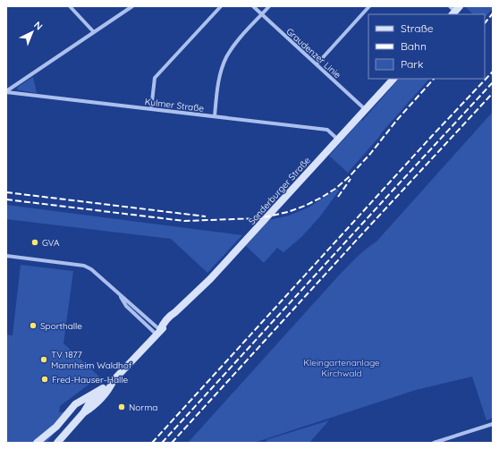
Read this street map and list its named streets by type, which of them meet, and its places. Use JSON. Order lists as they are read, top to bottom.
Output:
{
  "streets": {
    "street": ["Graudenzer Linie", "Kulmer Straße", "Sonderburger Straße"]
  },
  "crossings": [
    ["Graudenzer Linie", "Sonderburger Straße"],
    ["Kulmer Straße", "Sonderburger Straße"]
  ],
  "parks": ["Kleingartenanlage Kirchwald"],
  "places": [
    "GVA",
    "Sporthalle",
    "TV 1877 Mannheim Waldhof",
    "Fred-Hauser-Halle",
    "Norma"
  ],
  "legend": ["Straße", "Bahn", "Park"],
  "north": "top right"
}
